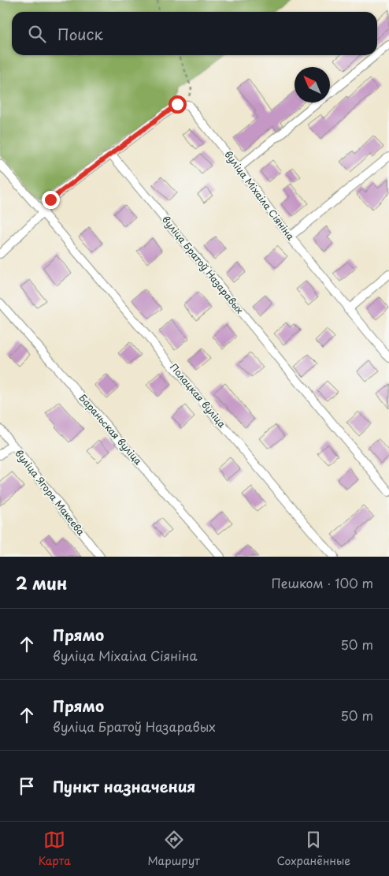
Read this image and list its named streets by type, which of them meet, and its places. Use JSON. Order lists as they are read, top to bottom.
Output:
{
  "streets": {
    "street": [
      "вуліца Міхаіла Сіяніна",
      "вуліца Братоў Назаравых",
      "Полацкая вуліца",
      "Бараньская вуліца",
      "вуліца Ягора Макеева"
    ]
  },
  "north": "top left",
  "page": {
    "search": "Поиск",
    "heading": ["2 мин", "Пешком · 100 m"],
    "list": [
      ["Прямо", "вуліца Міхаіла Сіяніна", "50 m"],
      ["Прямо", "вуліца Братоў Назаравых", "50 m"],
      "Пункт назначения"
    ],
    "nav": ["Карта", "Маршрут", "Сохранённые"]
  }
}
